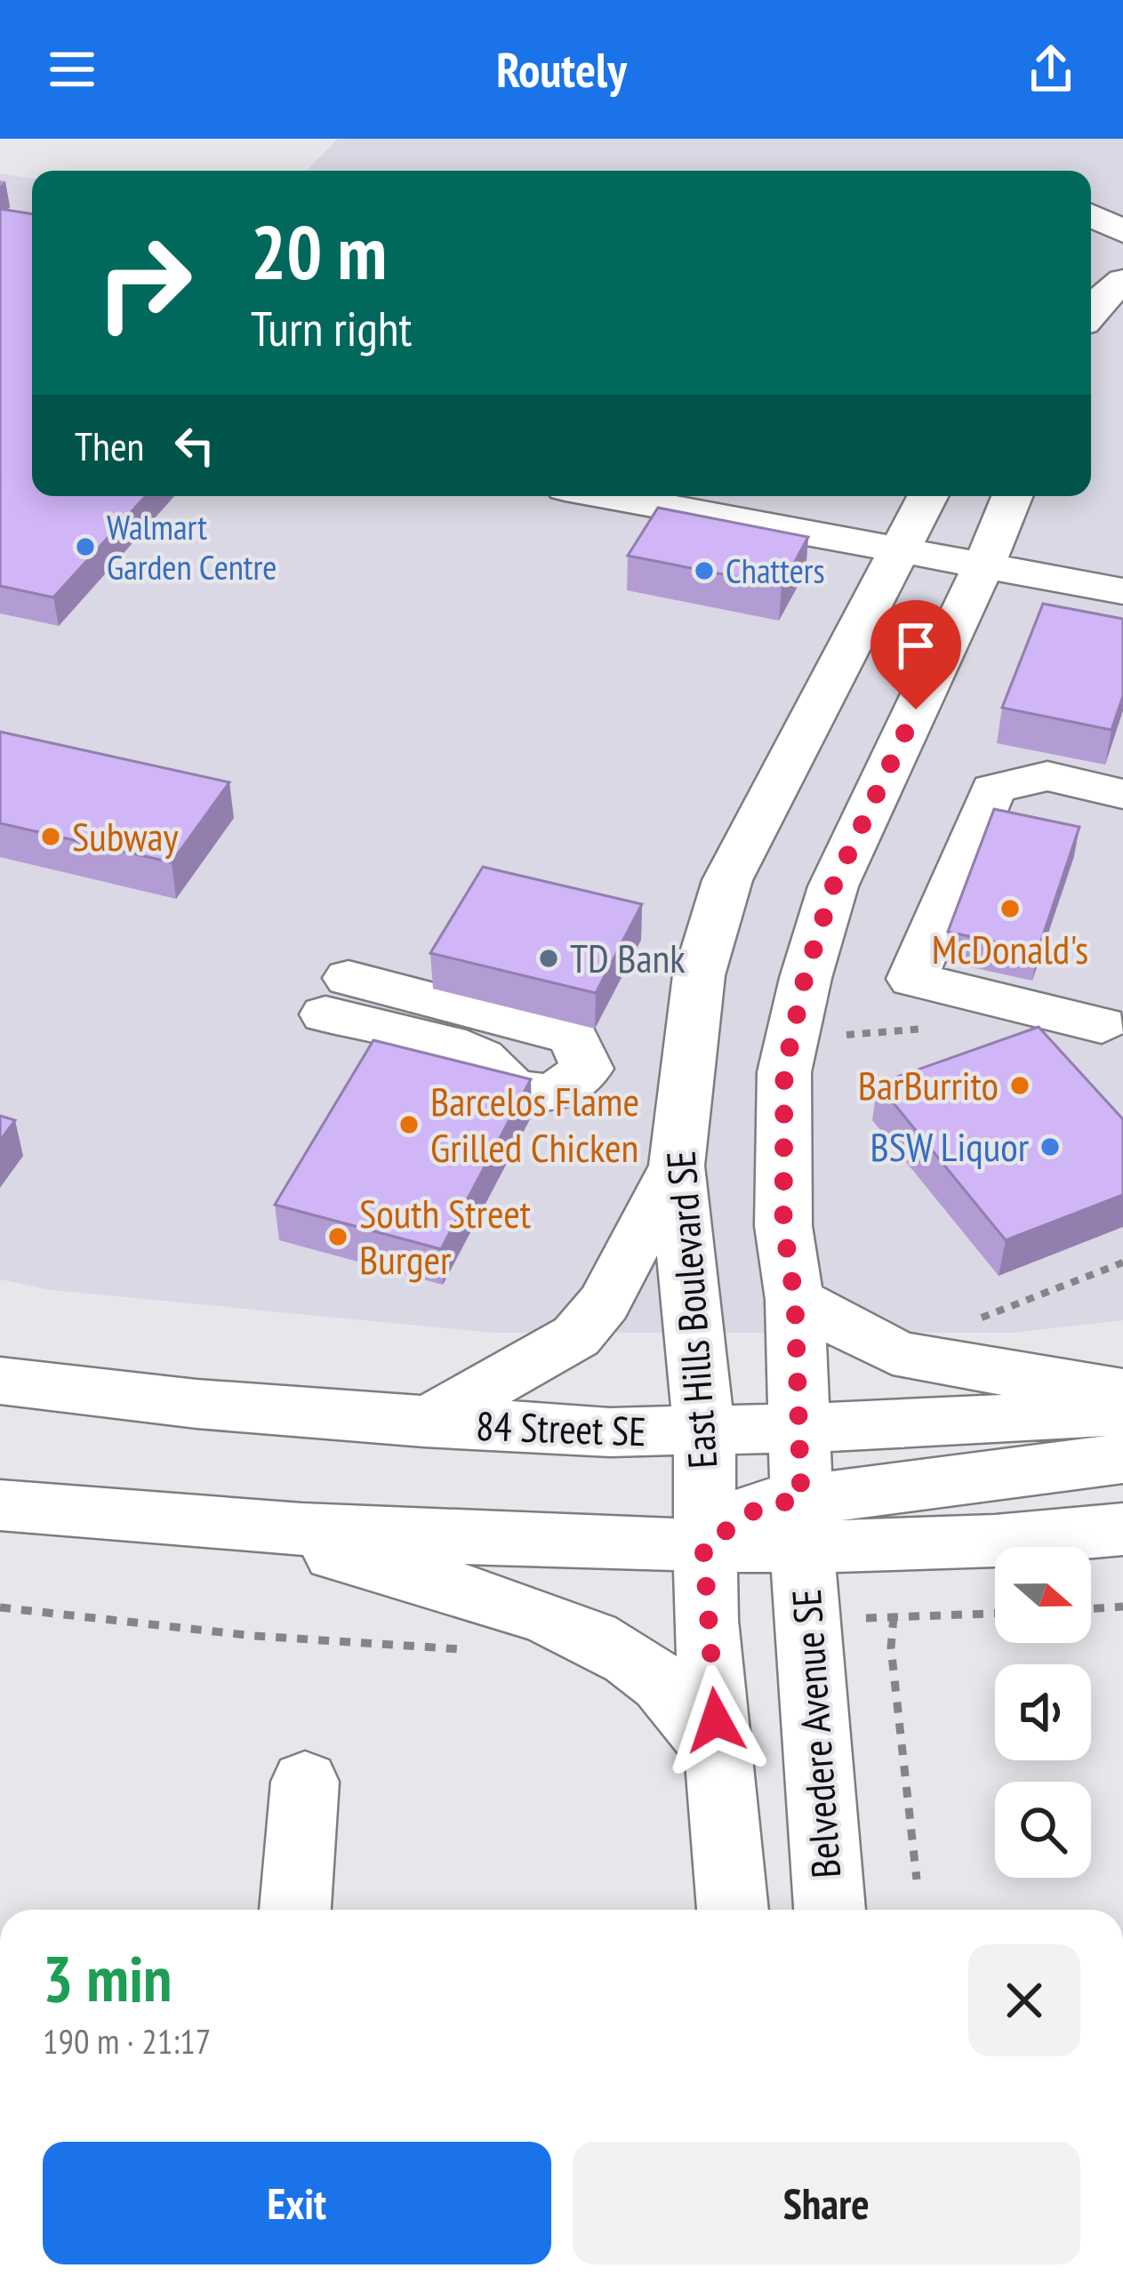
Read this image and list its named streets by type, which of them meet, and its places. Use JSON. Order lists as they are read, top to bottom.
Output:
{
  "streets": {
    "street": ["East Hills Boulevard SE", "84 Street SE", "Belvedere Avenue SE"]
  },
  "crossings": [
    ["East Hills Boulevard SE", "84 Street SE"]
  ],
  "places": [
    "Walmart Garden Centre",
    "Chatters",
    "Subway",
    "McDonald's",
    "TD Bank",
    "BarBurrito",
    "Barcelos Flame Grilled Chicken",
    "BSW Liquor",
    "South Street Burger"
  ],
  "north": "right",
  "page": {
    "header": "Routely",
    "turn": ["20 m", "Turn right"],
    "then": "Then",
    "heading": ["3 min", "190 m · 21:17"],
    "buttons": ["Exit", "Share"]
  }
}
